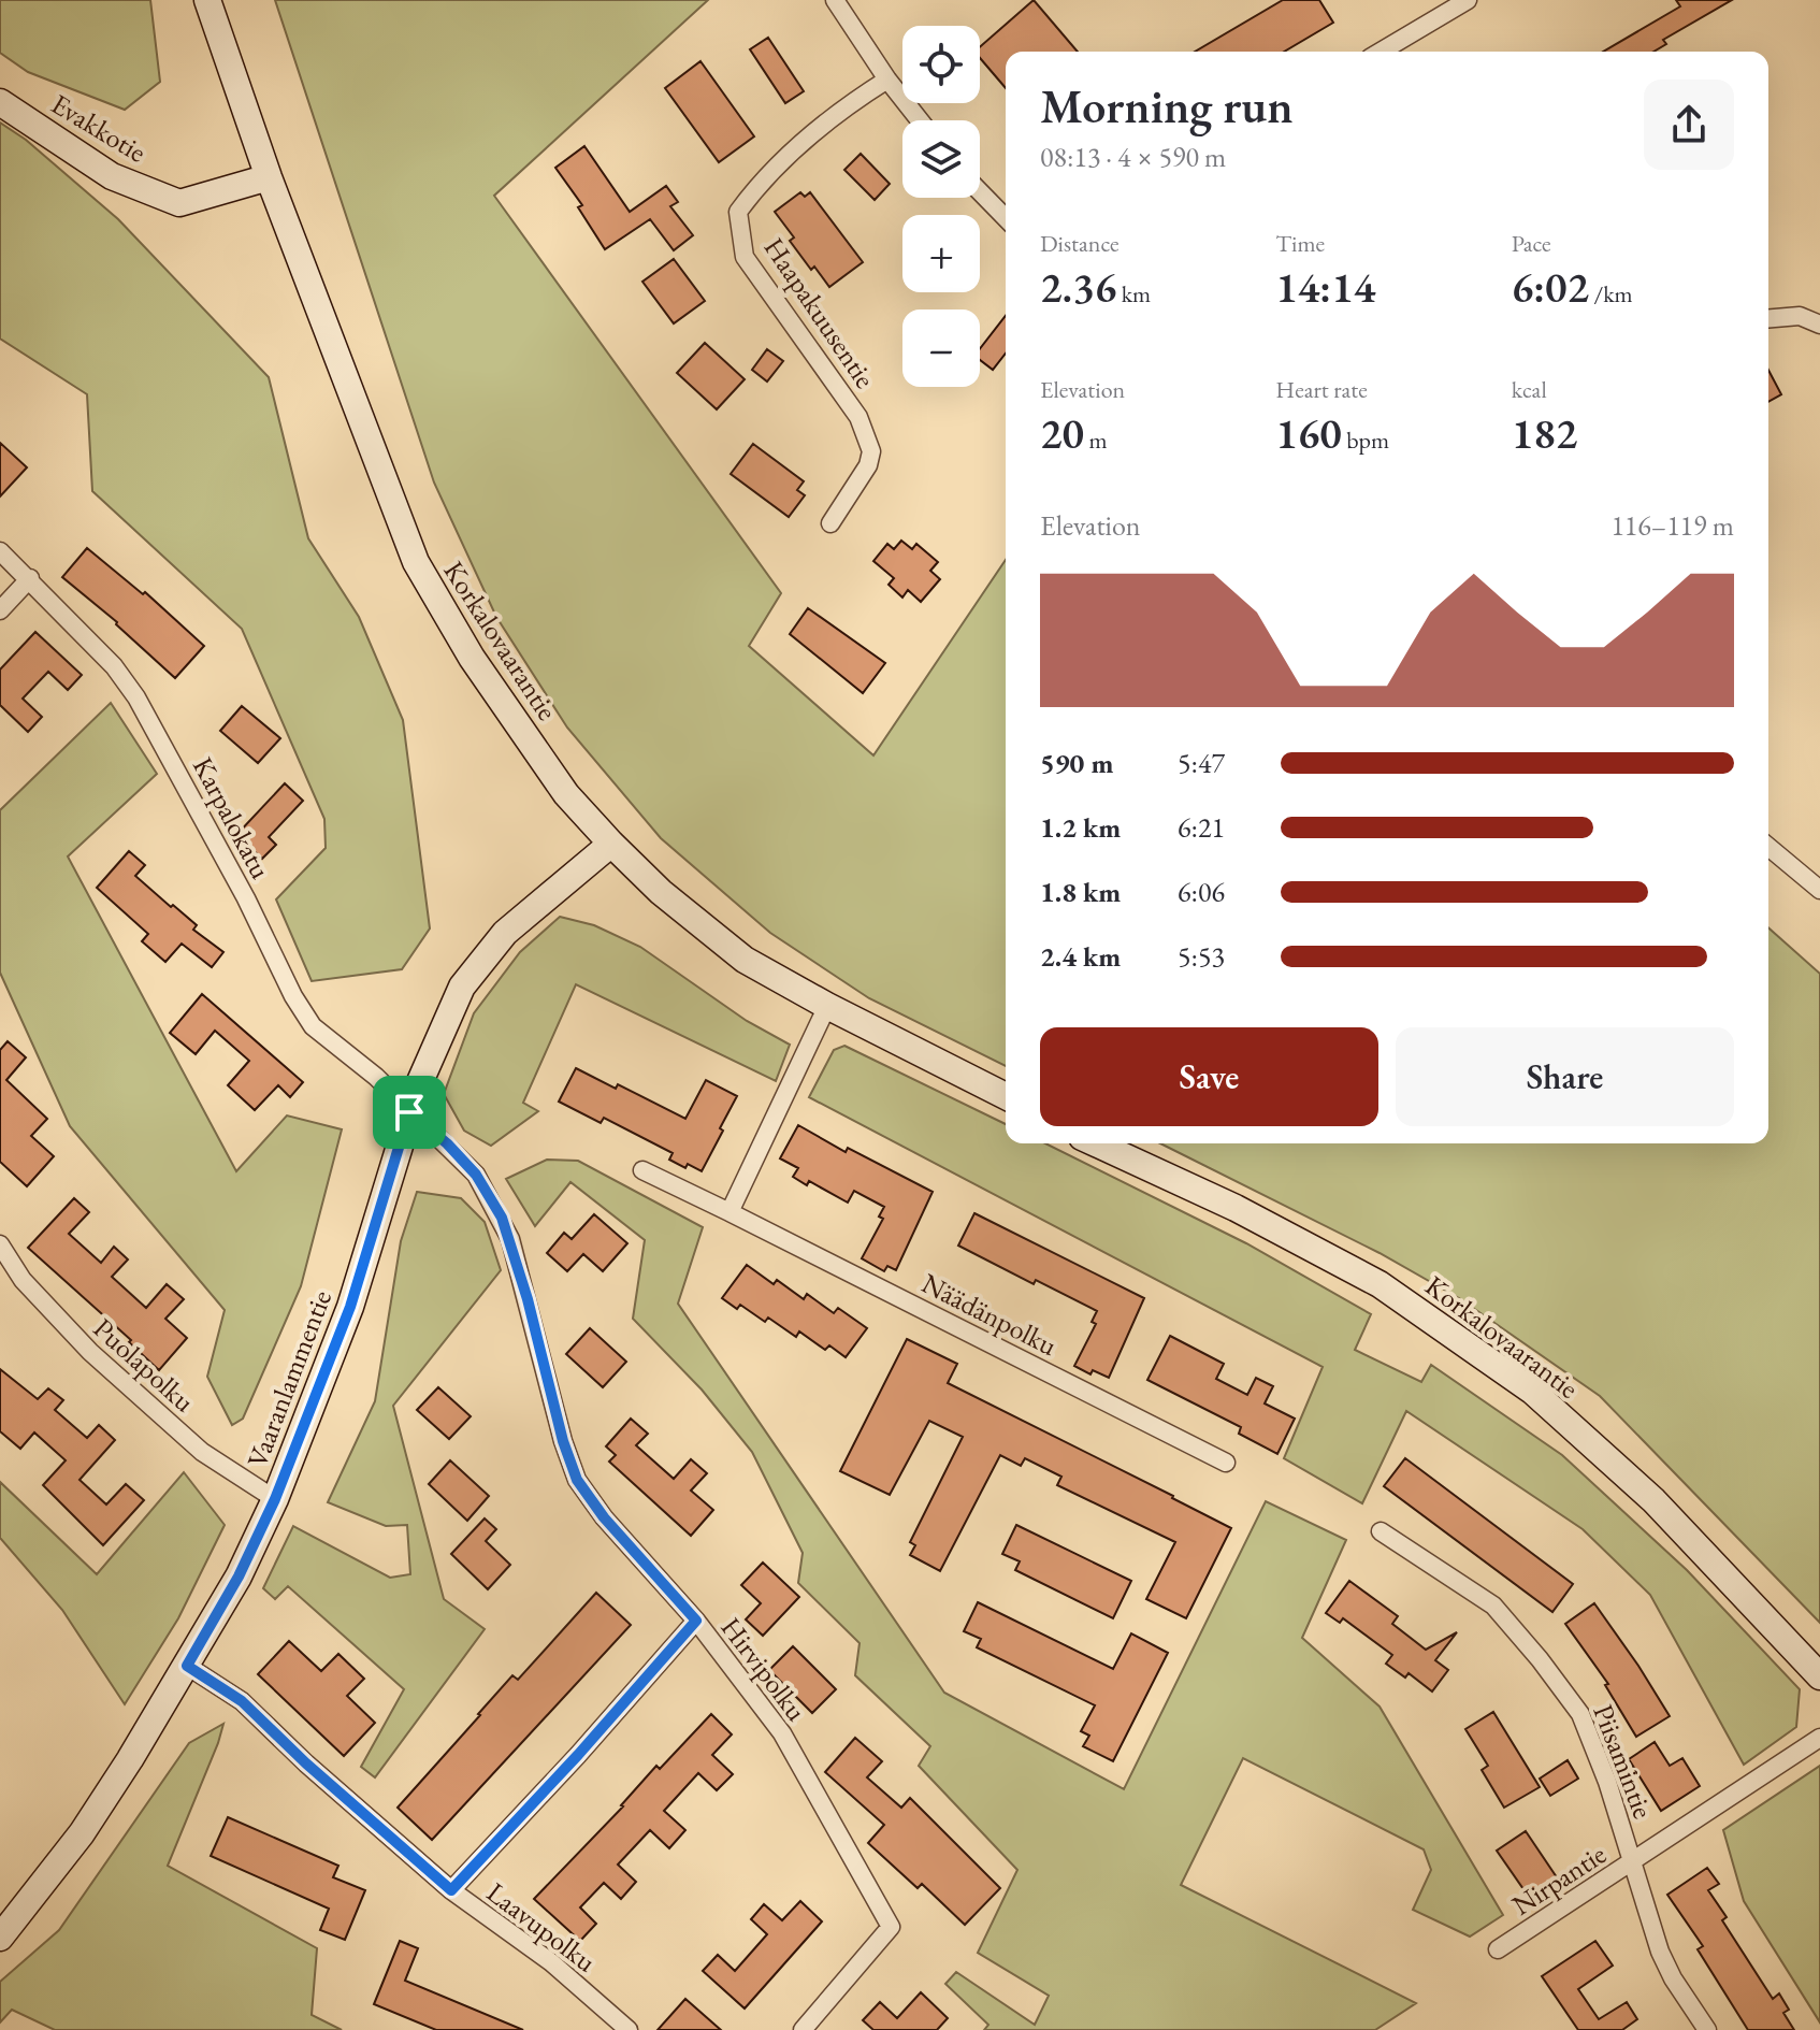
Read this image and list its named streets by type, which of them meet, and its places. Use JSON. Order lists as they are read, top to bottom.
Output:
{
  "streets": {
    "street": [
      "Evakkotie",
      "Haapakuusentie",
      "Korkalovaarantie",
      "Karpalokatu",
      "Näädänpolku",
      "Puolapolku",
      "Vaaranlammentie",
      "Hirvipolku",
      "Piisamintie",
      "Nirpantie",
      "Laavupolku"
    ]
  },
  "crossings": [
    ["Evakkotie", "Korkalovaarantie"],
    ["Korkalovaarantie", "Vaaranlammentie"],
    ["Karpalokatu", "Vaaranlammentie"],
    ["Karpalokatu", "Hirvipolku"],
    ["Puolapolku", "Vaaranlammentie"],
    ["Vaaranlammentie", "Hirvipolku"],
    ["Vaaranlammentie", "Laavupolku"],
    ["Piisamintie", "Nirpantie"]
  ],
  "page": {
    "map_buttons": ["+", "−"],
    "heading": ["Morning run", "08:13 · 4 × 590 m"],
    "stats": [
      ["Distance", "2.36 km"],
      ["Time", "14:14"],
      ["Pace", "6:02 /km"],
      ["Elevation", "20 m"],
      ["Heart rate", "160 bpm"],
      ["kcal", "182"]
    ],
    "chart": ["Elevation", "116–119 m"],
    "list": [
      {
        "name": "590 m",
        "note": "5:47"
      },
      {
        "name": "1.2 km",
        "note": "6:21"
      },
      {
        "name": "1.8 km",
        "note": "6:06"
      },
      {
        "name": "2.4 km",
        "note": "5:53"
      }
    ],
    "buttons": ["Save", "Share"]
  }
}
